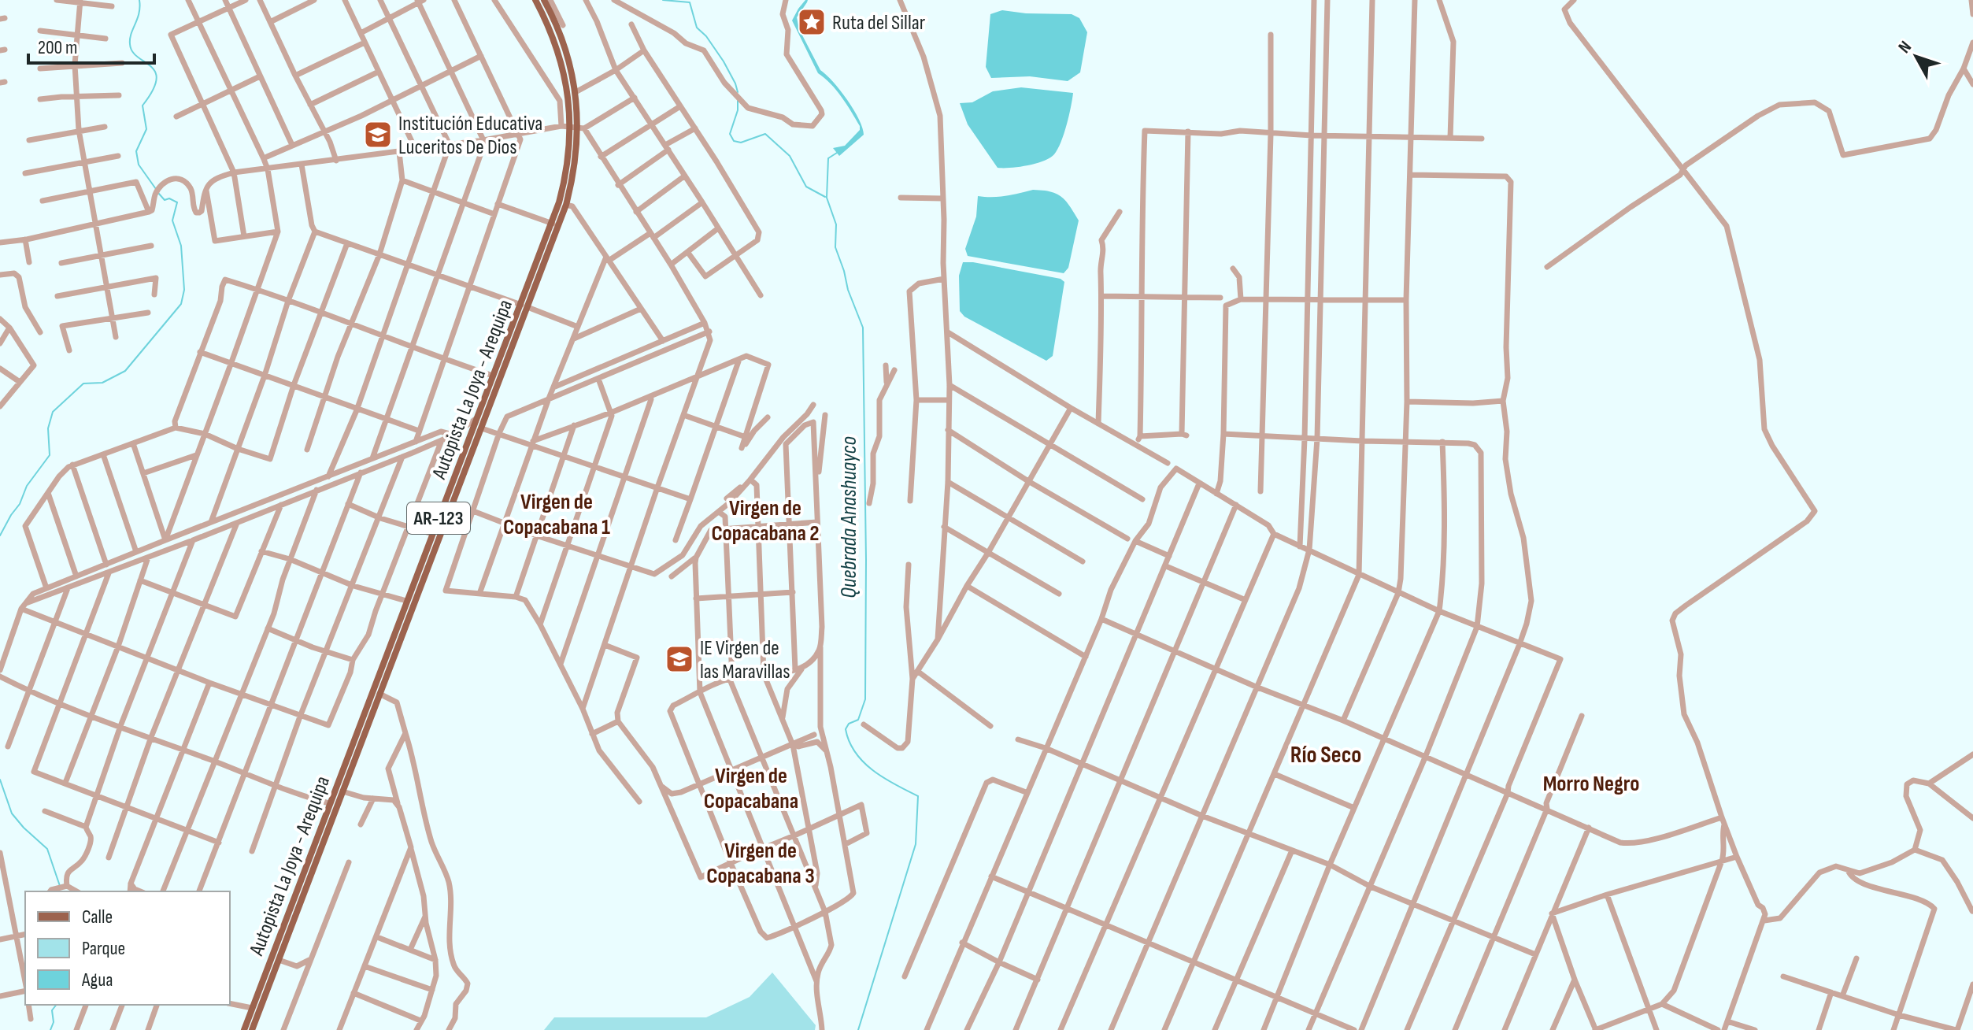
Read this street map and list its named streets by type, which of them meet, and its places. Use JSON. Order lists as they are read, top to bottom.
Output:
{
  "streets": {
    "main road": ["Autopista La Joya - Arequipa", "AR-123"]
  },
  "districts": [
    "Virgen de Copacabana 1",
    "Virgen de Copacabana 2",
    "Río Seco",
    "Virgen de Copacabana",
    "Morro Negro",
    "Virgen de Copacabana 3"
  ],
  "water": ["Quebrada Anashuayco"],
  "places": {
    "place": ["Ruta del Sillar"],
    "school or university": ["Institución Educativa Luceritos De Dios", "IE Virgen de las Maravillas"]
  },
  "legend": ["Calle", "Parque", "Agua"],
  "scale_bar": "200 m",
  "north": "top left"
}
